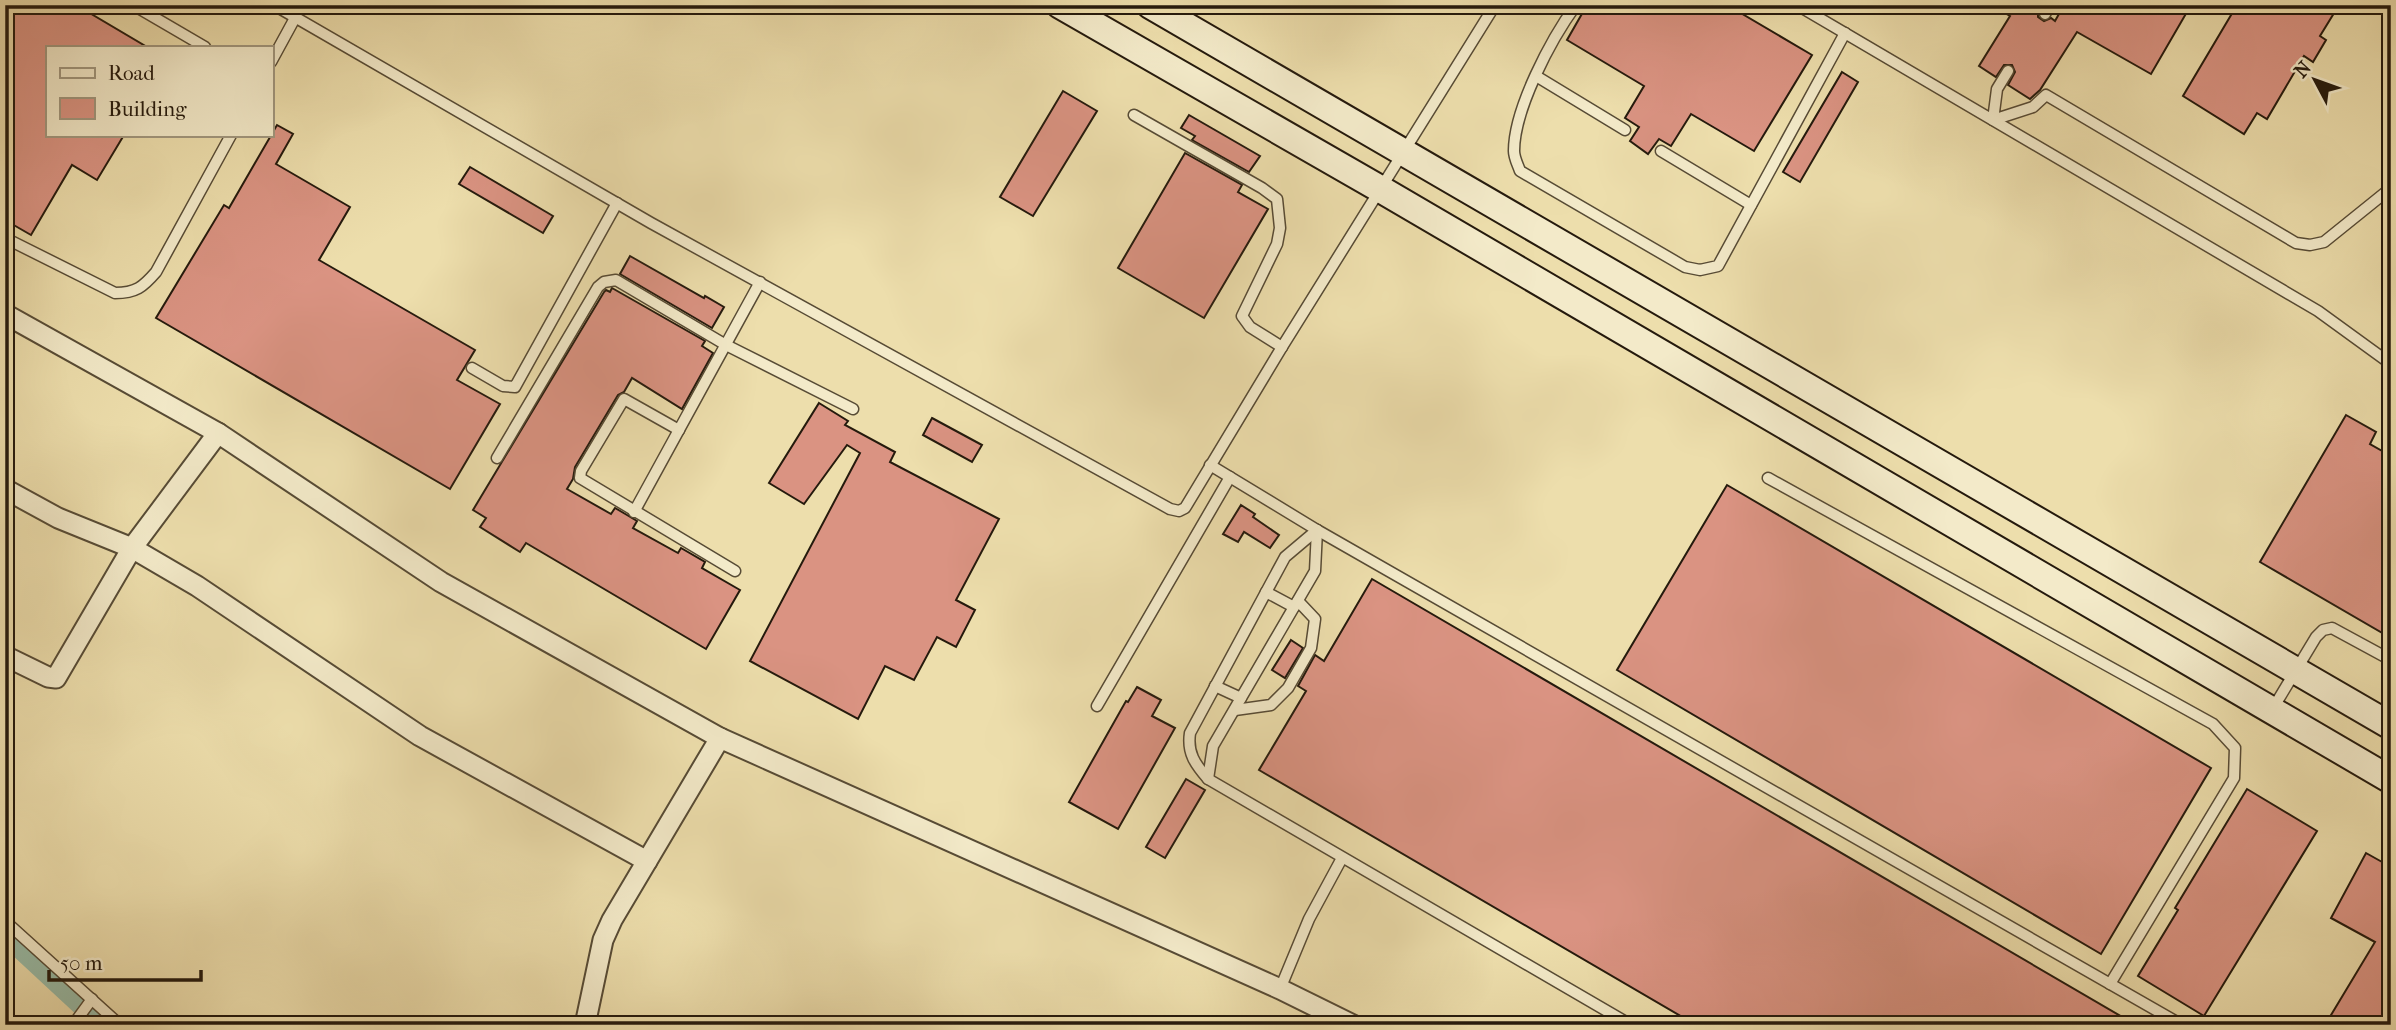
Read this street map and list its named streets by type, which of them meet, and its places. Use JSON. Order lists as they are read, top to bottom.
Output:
{
  "legend": ["Road", "Building"],
  "scale_bar": "50 m",
  "north": "top left"
}
